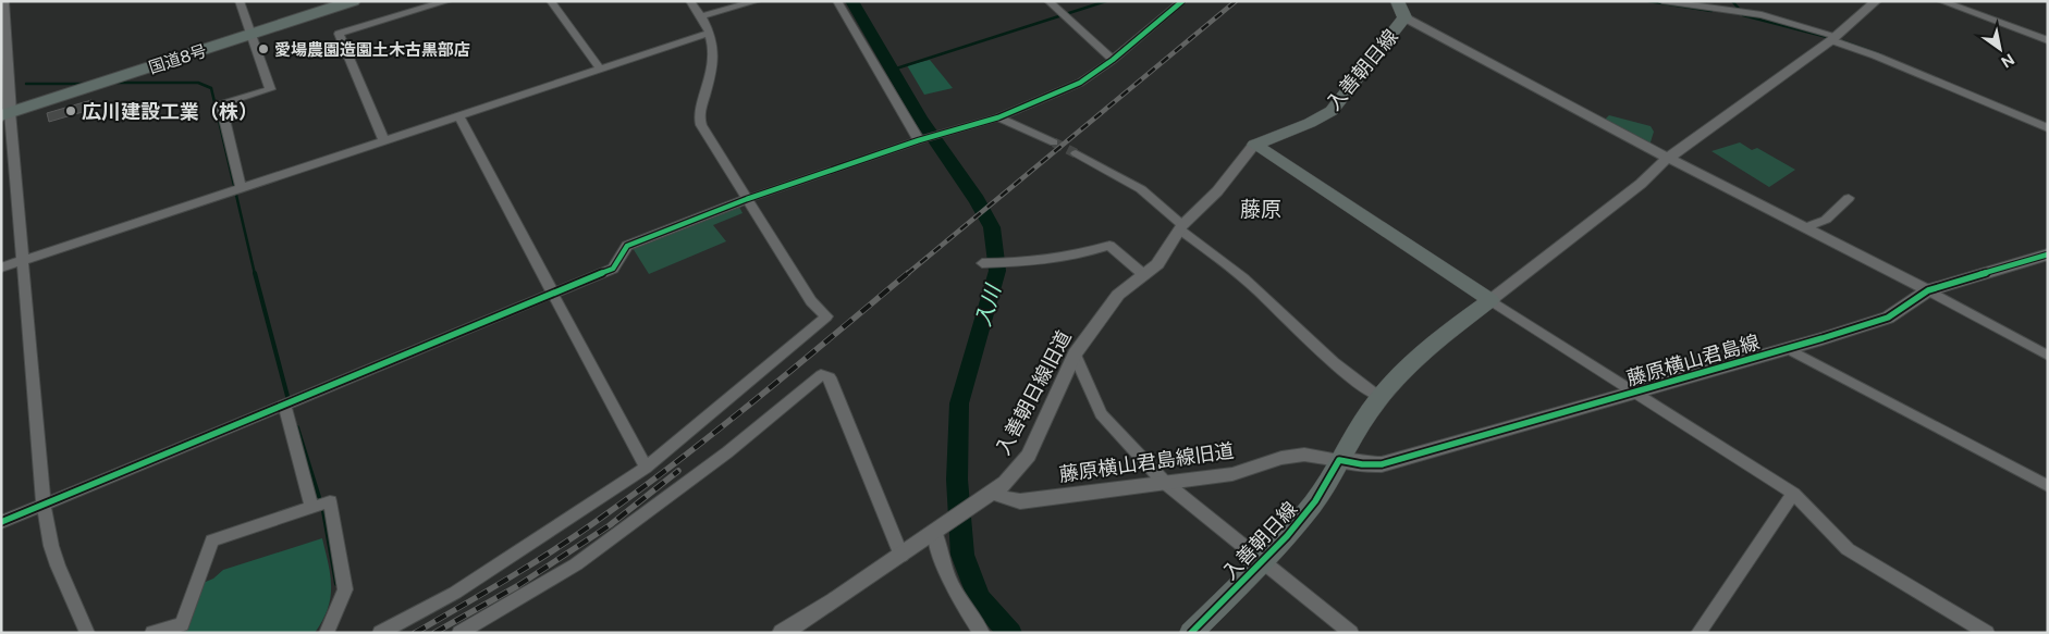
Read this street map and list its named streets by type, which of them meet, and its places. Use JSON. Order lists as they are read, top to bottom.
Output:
{
  "streets": {
    "highway": ["国道8号"],
    "main road": ["入善朝日線", "藤原横山君島線"],
    "street": ["入善朝日線旧道", "藤原横山君島線旧道"]
  },
  "crossings": [
    ["入善朝日線", "藤原横山君島線"],
    ["入善朝日線", "入善朝日線旧道"],
    ["入善朝日線", "藤原横山君島線旧道"],
    ["藤原横山君島線", "藤原横山君島線旧道"],
    ["入善朝日線旧道", "藤原横山君島線旧道"]
  ],
  "districts": ["藤原"],
  "water": ["入川"],
  "places": ["愛場農園造園土木古黒部店", "広川建設工業（株）"],
  "north": "bottom right"
}
